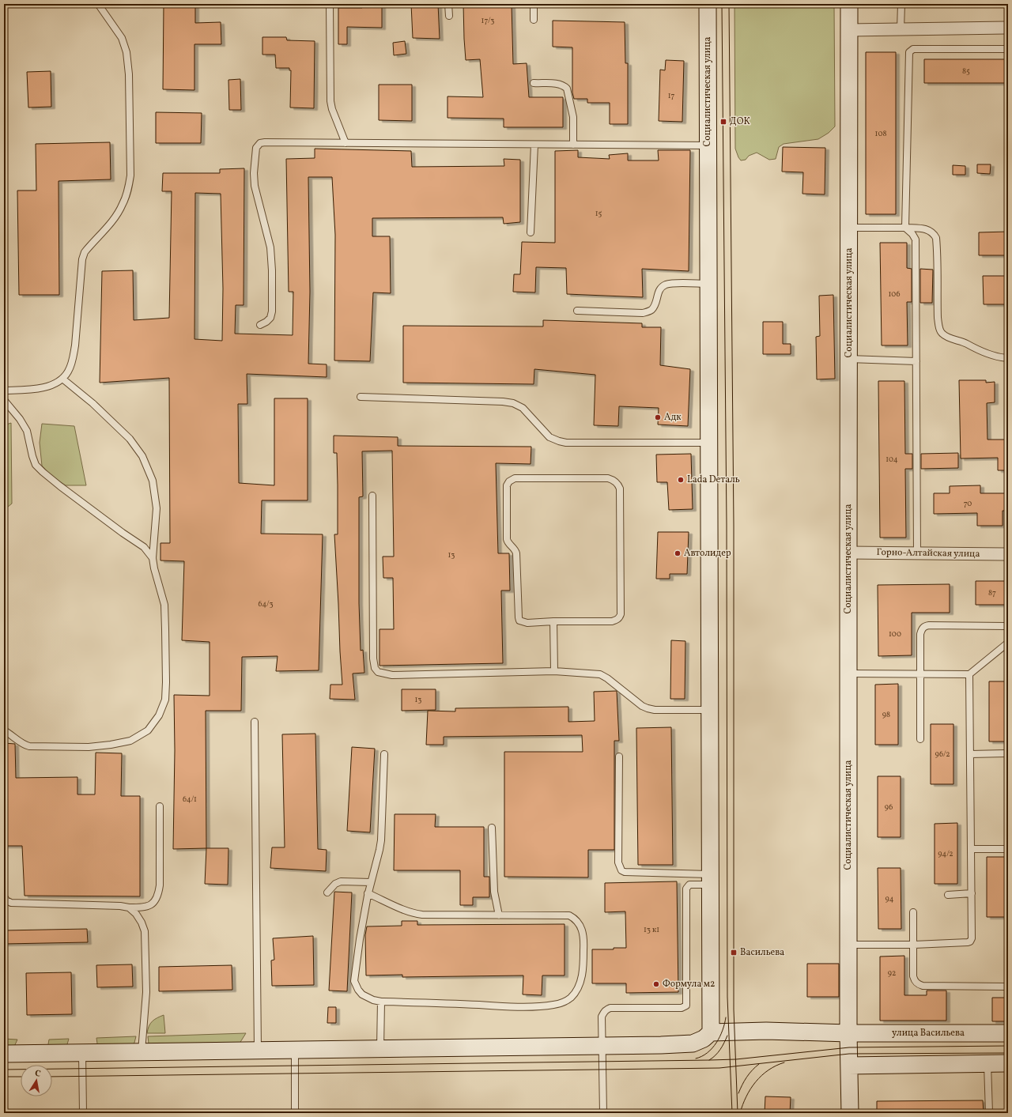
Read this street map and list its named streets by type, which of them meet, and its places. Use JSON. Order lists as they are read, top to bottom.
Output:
{
  "streets": {
    "street": ["Социалистическая улица", "Горно-Алтайская улица", "улица Васильева"]
  },
  "crossings": [
    ["Социалистическая улица", "Горно-Алтайская улица"],
    ["Социалистическая улица", "улица Васильева"]
  ],
  "places": {
    "transit": ["ДОК", "Васильева"],
    "other": [
      "Адк",
      "Lada Dеталь",
      "Автолидер",
      "Формула м2"
    ]
  },
  "house_numbers": [
    "17/3",
    "85",
    "17",
    "108",
    "15",
    "106",
    "104",
    "70",
    "13",
    "87",
    "64/3",
    "100",
    "13",
    "98",
    "96/2",
    "64/1",
    "96",
    "94/2",
    "94",
    "13 к1",
    "92"
  ],
  "north": "top"
}
